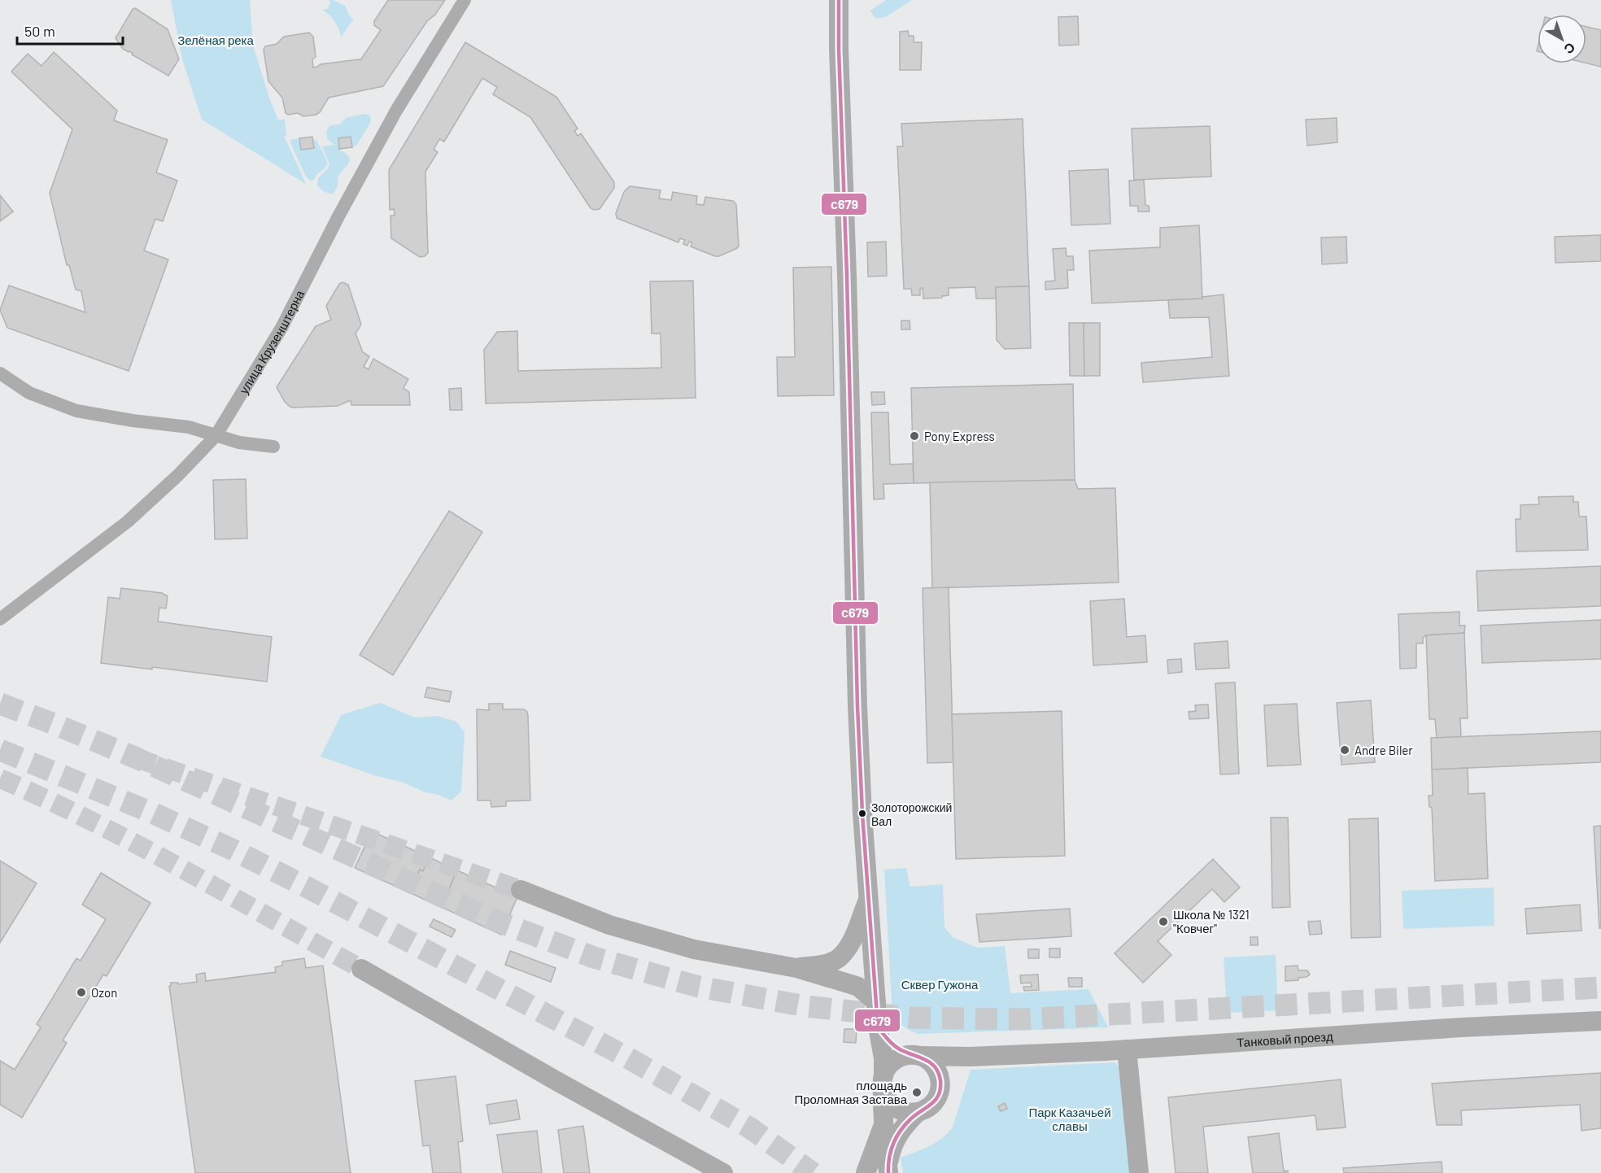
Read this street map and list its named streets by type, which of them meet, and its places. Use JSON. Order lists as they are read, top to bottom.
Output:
{
  "streets": {
    "street": ["улица Крузенштерна", "Танковый проезд"]
  },
  "parks": ["Зелёная река", "Сквер Гужона", "Парк Казачьей славы"],
  "places": [
    "Pony Express",
    "Andre Biler",
    "Золоторожский Вал",
    "Школа № 1321 \"Ковчег\"",
    "Ozon",
    "площадь Проломная Застава"
  ],
  "lines": ["transit line с679"],
  "scale_bar": "50 m",
  "north": "bottom right"
}
